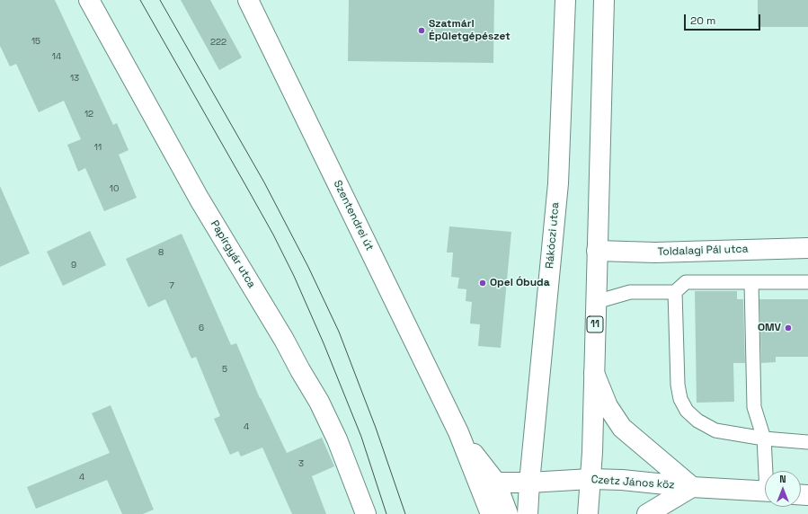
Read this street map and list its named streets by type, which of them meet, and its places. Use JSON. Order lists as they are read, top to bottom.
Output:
{
  "streets": {
    "main road": [
      "Szentendrei út",
      "Rákóczi utca",
      "Toldalagi Pál utca",
      "Papírgyár utca",
      "11",
      "Czetz János köz"
    ]
  },
  "crossings": [
    ["Szentendrei út", "Czetz János köz"],
    ["Rákóczi utca", "Czetz János köz"],
    ["Toldalagi Pál utca", "11"],
    ["11", "Czetz János köz"]
  ],
  "places": ["Szatmári Épületgépészet", "Opel Óbuda", "OMV"],
  "house_numbers": [
    "15",
    "222",
    "14",
    "13",
    "12",
    "11",
    "10",
    "8",
    "9",
    "7",
    "6",
    "5",
    "4",
    "3",
    "4"
  ],
  "scale_bar": "20 m",
  "north": "top"
}
